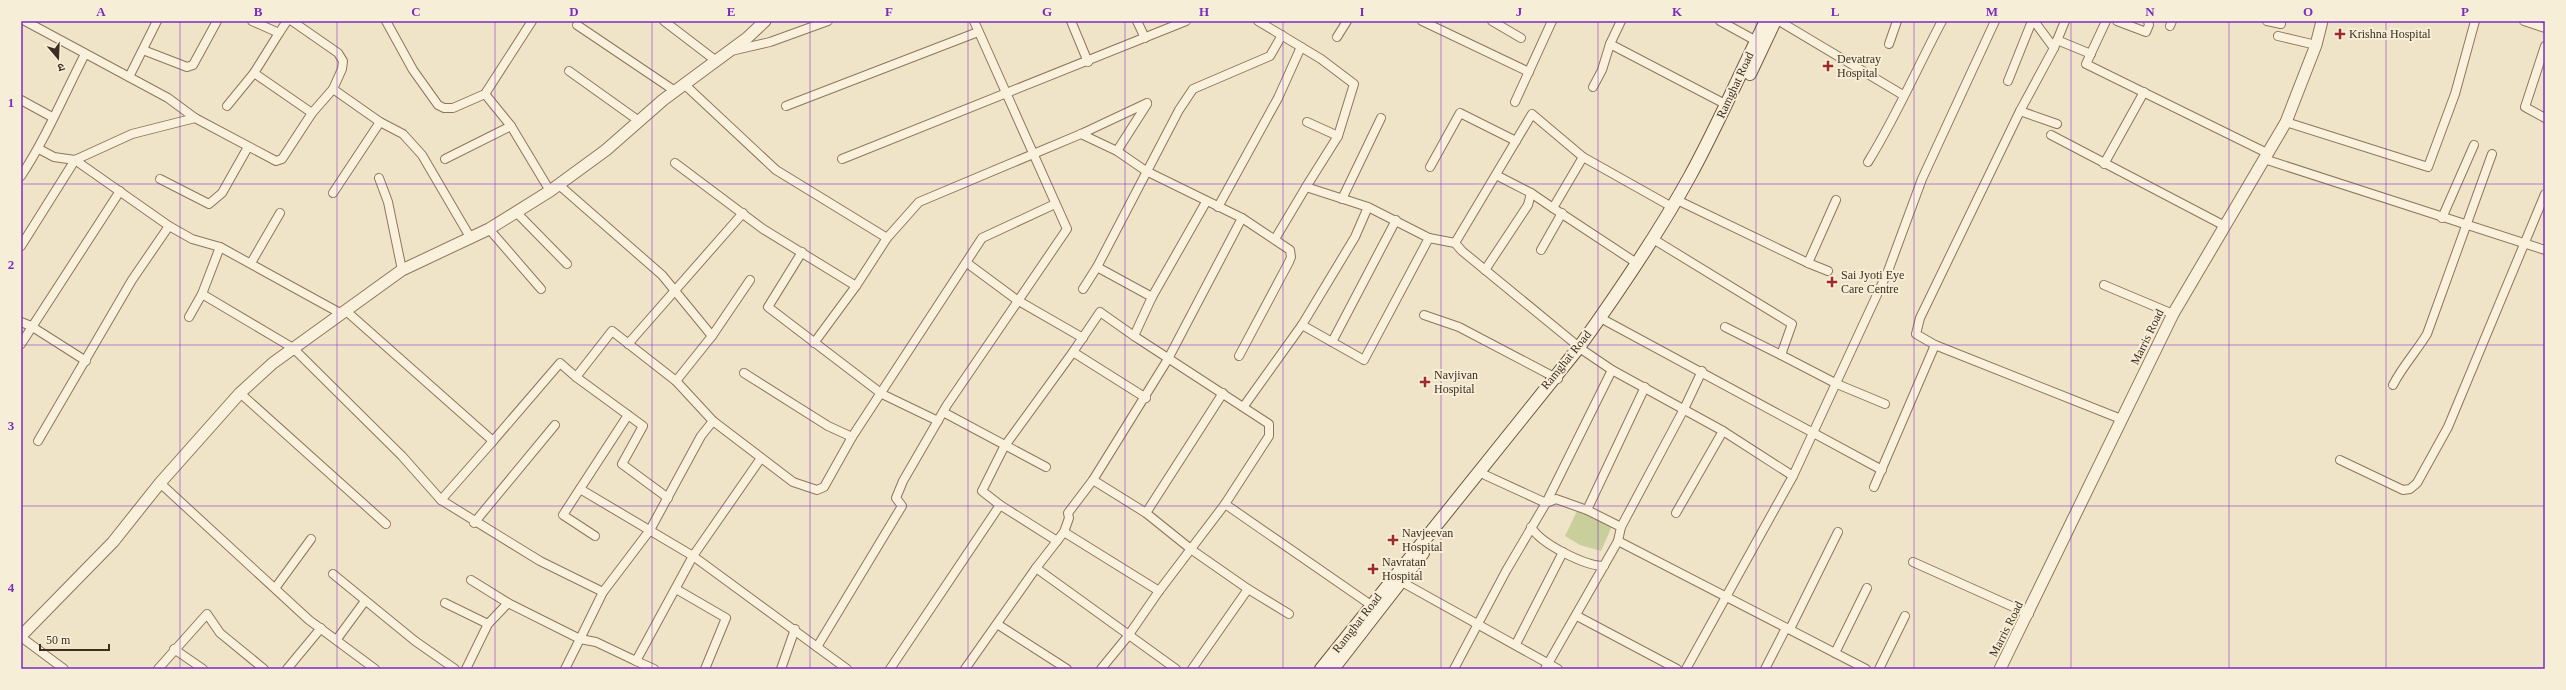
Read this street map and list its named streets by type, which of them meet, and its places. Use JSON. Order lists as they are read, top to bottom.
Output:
{
  "streets": {
    "main road": ["Ramghat Road"],
    "street": ["Marris Road"]
  },
  "places": {
    "health": [
      "Krishna Hospital",
      "Devatray Hospital",
      "Sai Jyoti Eye Care Centre",
      "Navjivan Hospital",
      "Navjeevan Hospital",
      "Navratan Hospital"
    ]
  },
  "scale_bar": "50 m",
  "north": "bottom",
  "grid": {
    "columns": [
      "A",
      "B",
      "C",
      "D",
      "E",
      "F",
      "G",
      "H",
      "I",
      "J",
      "K",
      "L",
      "M",
      "N",
      "O",
      "P"
    ],
    "rows": [
      "1",
      "2",
      "3",
      "4"
    ]
  }
}
